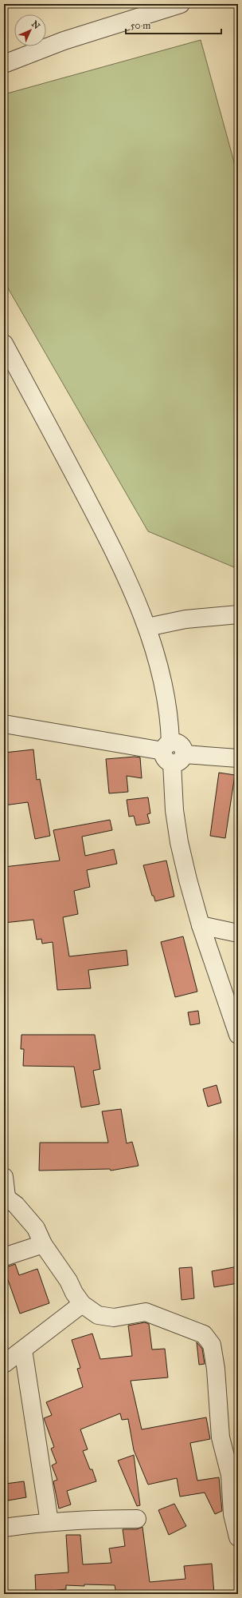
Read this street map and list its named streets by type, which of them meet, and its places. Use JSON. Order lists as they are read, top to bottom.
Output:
{
  "scale_bar": "50 m",
  "north": "top right"
}
